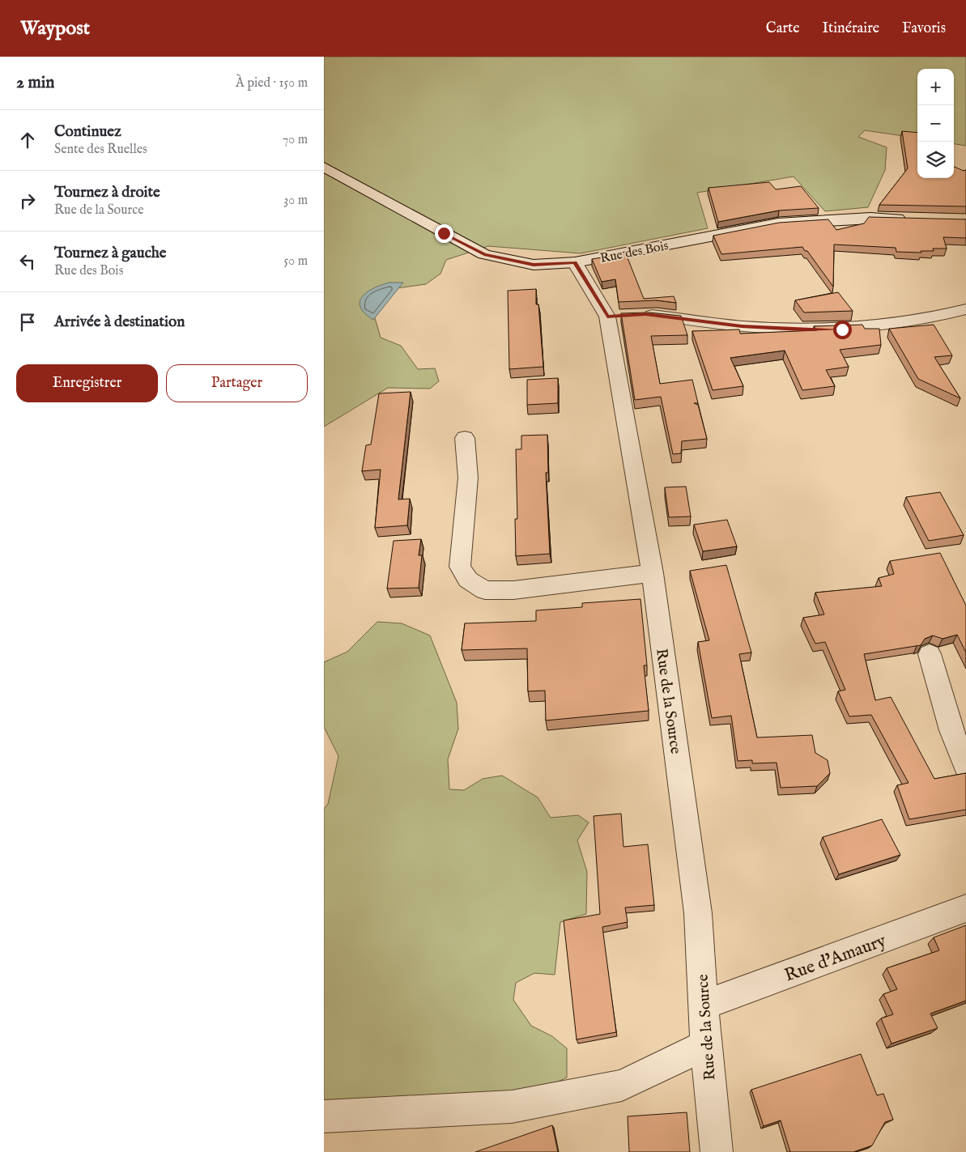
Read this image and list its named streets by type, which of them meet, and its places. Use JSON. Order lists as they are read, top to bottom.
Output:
{
  "streets": {
    "street": ["Rue des Bois", "Rue de la Source", "Rue d'Amaury"]
  },
  "crossings": [
    ["Rue des Bois", "Rue de la Source"],
    ["Rue de la Source", "Rue d'Amaury"]
  ],
  "page": {
    "header": "Waypost",
    "nav": ["Carte", "Itinéraire", "Favoris"],
    "heading": ["2 min", "À pied · 150 m"],
    "map_buttons": ["+", "−"],
    "list": [
      ["Continuez", "Sente des Ruelles", "70 m"],
      ["Tournez à droite", "Rue de la Source", "30 m"],
      ["Tournez à gauche", "Rue des Bois", "50 m"],
      "Arrivée à destination"
    ],
    "buttons": ["Enregistrer", "Partager"]
  }
}
